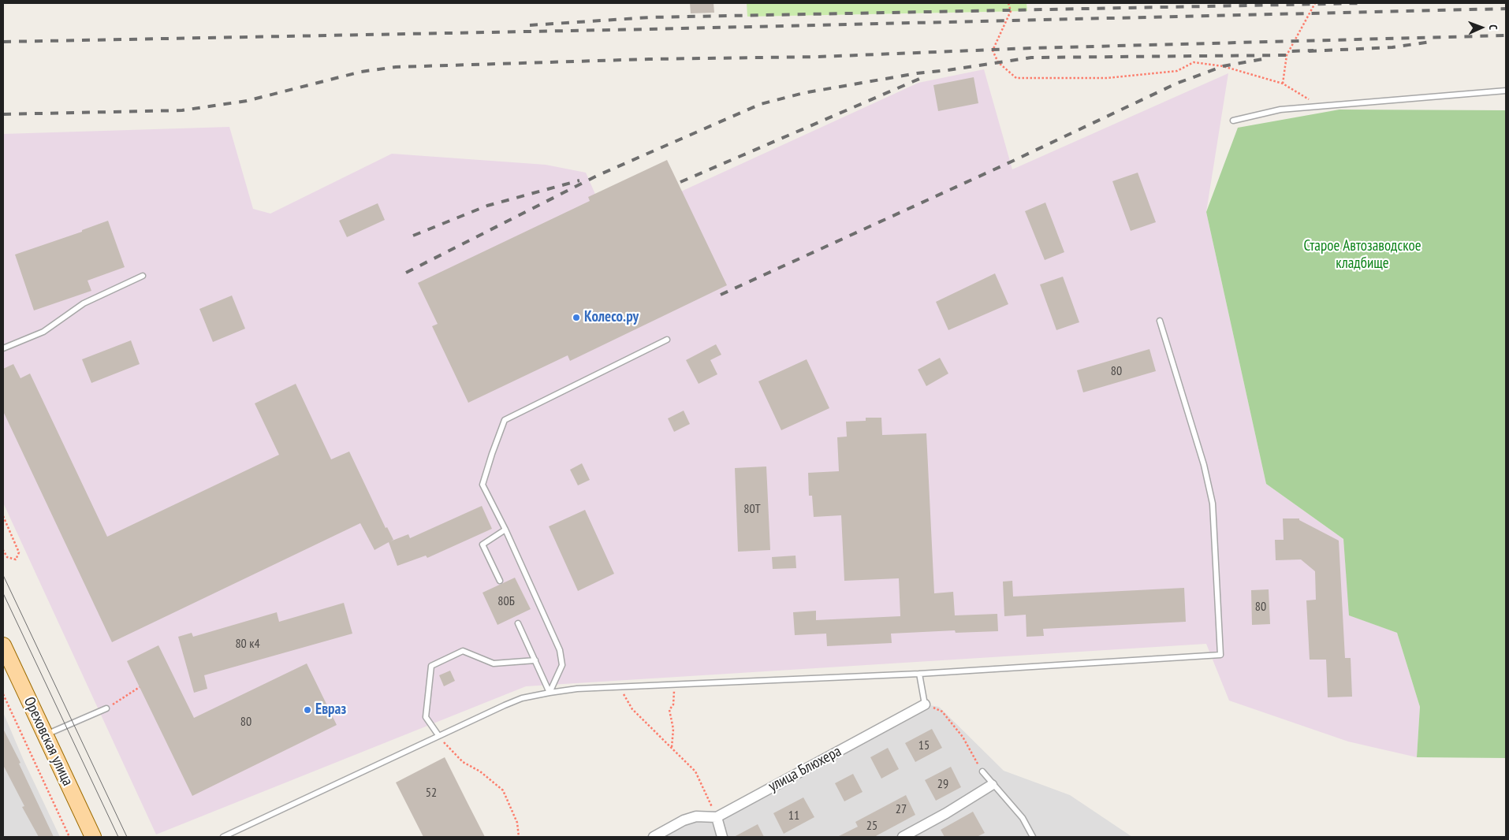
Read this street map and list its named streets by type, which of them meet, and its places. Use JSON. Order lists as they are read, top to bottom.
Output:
{
  "streets": {
    "main road": ["Ореховская улица"],
    "street": ["улица Блюхера"]
  },
  "parks": ["Старое Автозаводское кладбище"],
  "places": ["Колесо.ру", "Евраз"],
  "house_numbers": [
    "80",
    "80Т",
    "80Б",
    "80",
    "80 к4",
    "80",
    "15",
    "29",
    "52",
    "27",
    "11",
    "25"
  ],
  "north": "right"
}
